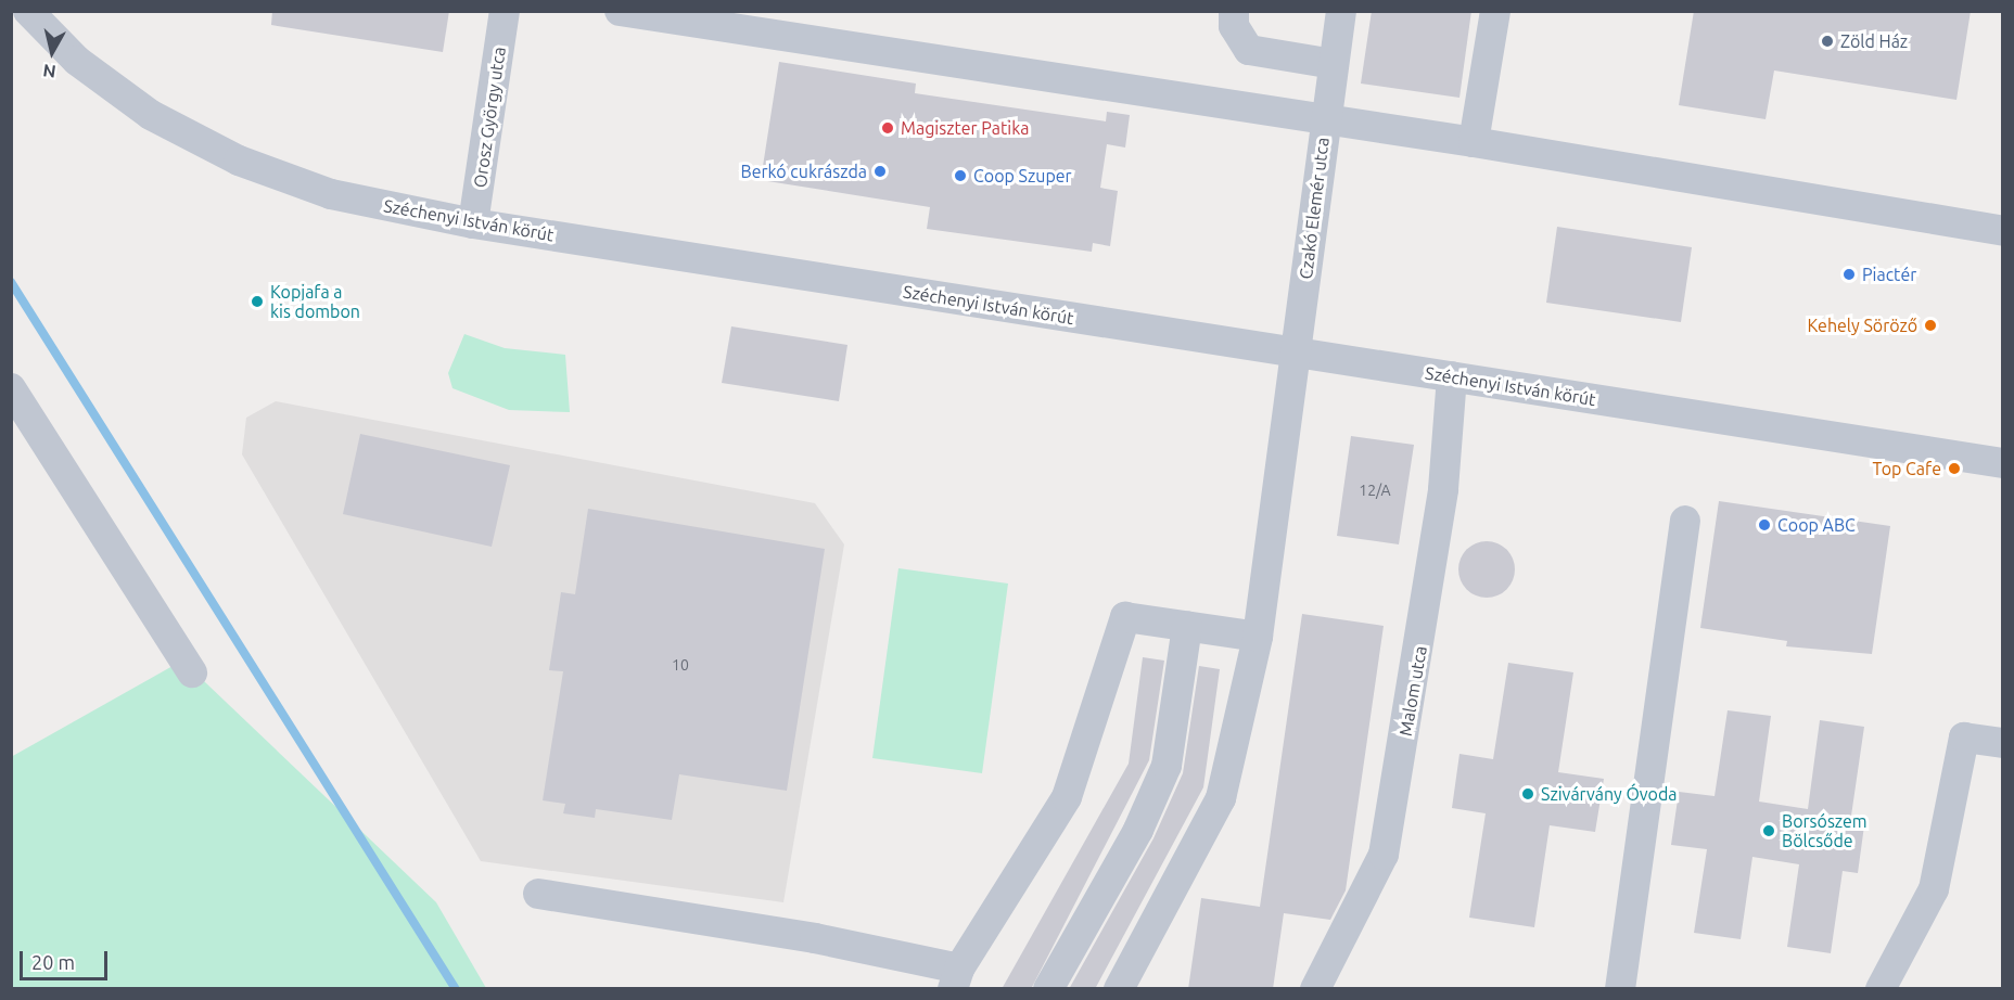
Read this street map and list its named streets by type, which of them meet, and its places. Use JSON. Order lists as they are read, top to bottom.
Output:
{
  "streets": {
    "street": [
      "Orosz György utca",
      "Czakó Elemér utca",
      "Széchenyi István körút",
      "Malom utca"
    ]
  },
  "crossings": [
    ["Orosz György utca", "Széchenyi István körút"],
    ["Czakó Elemér utca", "Széchenyi István körút"],
    ["Széchenyi István körút", "Malom utca"]
  ],
  "places": [
    "Zöld Ház",
    "Magiszter Patika",
    "Berkó cukrászda",
    "Coop Szuper",
    "Piactér",
    "Kopjafa a kis dombon",
    "Kehely Söröző",
    "Top Cafe",
    "Coop ABC",
    "Szivárvány Óvoda",
    "Borsószem Bölcsőde"
  ],
  "house_numbers": ["12/A", "10"],
  "scale_bar": "20 m",
  "north": "bottom"
}
